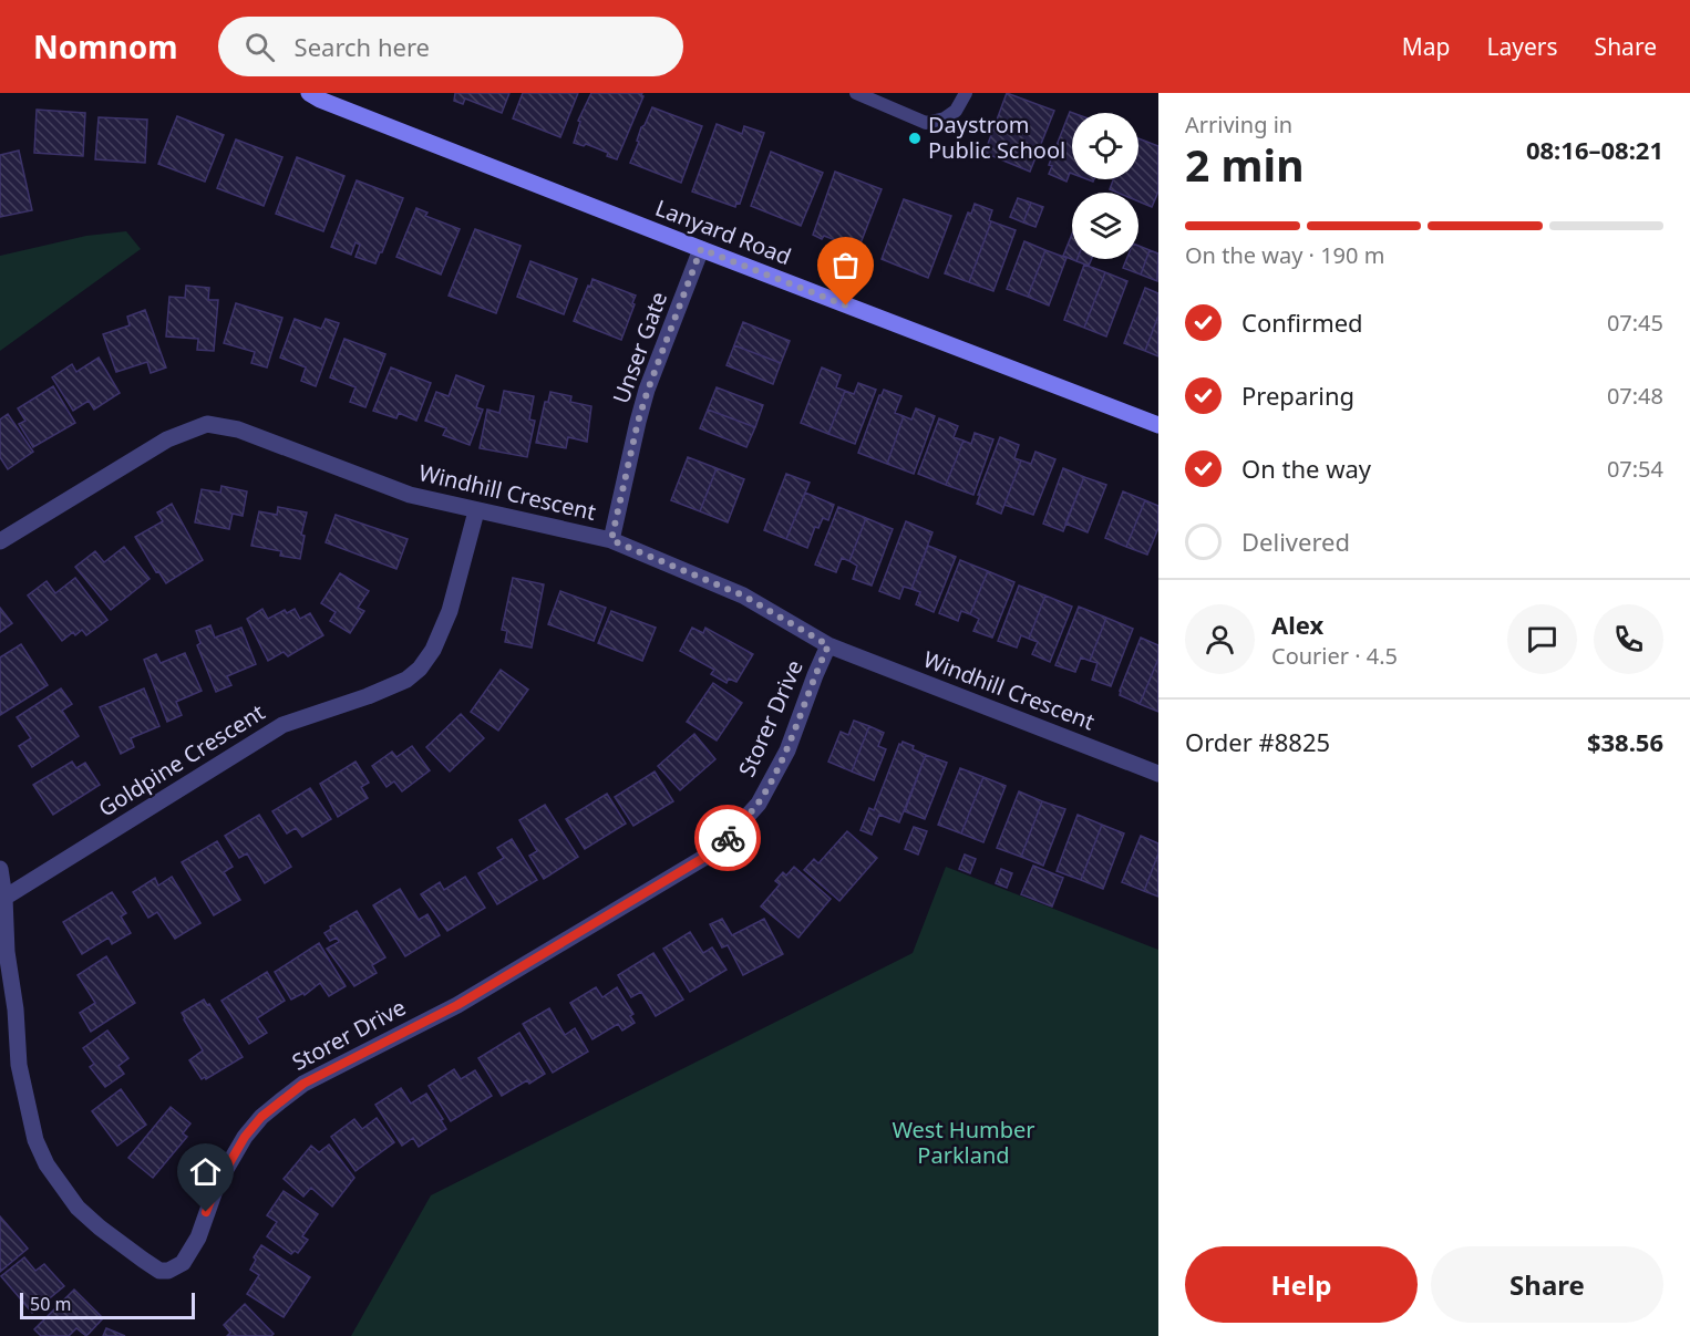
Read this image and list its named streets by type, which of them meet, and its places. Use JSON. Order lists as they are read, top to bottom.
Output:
{
  "streets": {
    "street": [
      "Lanyard Road",
      "Unser Gate",
      "Windhill Crescent",
      "Storer Drive",
      "Goldpine Crescent"
    ]
  },
  "crossings": [
    ["Lanyard Road", "Unser Gate"],
    ["Unser Gate", "Windhill Crescent"],
    ["Windhill Crescent", "Storer Drive"],
    ["Windhill Crescent", "Goldpine Crescent"],
    ["Storer Drive", "Goldpine Crescent"]
  ],
  "parks": ["West Humber Parkland"],
  "places": ["Daystrom Public School"],
  "scale_bar": "50 m",
  "page": {
    "header": "Nomnom",
    "search": "Search here",
    "nav": ["Map", "Layers", "Share"],
    "heading": ["2 min", "Arriving in", "08:16–08:21"],
    "panel": [
      "Alex",
      "Courier · 4.5",
      "Order #8825",
      "$38.56"
    ],
    "bar": "On the way · 190 m",
    "list": [
      ["Confirmed", "07:45"],
      ["Preparing", "07:48"],
      ["On the way", "07:54"],
      "Delivered"
    ],
    "buttons": ["Help", "Share"],
    "scale": "50 m"
  }
}
